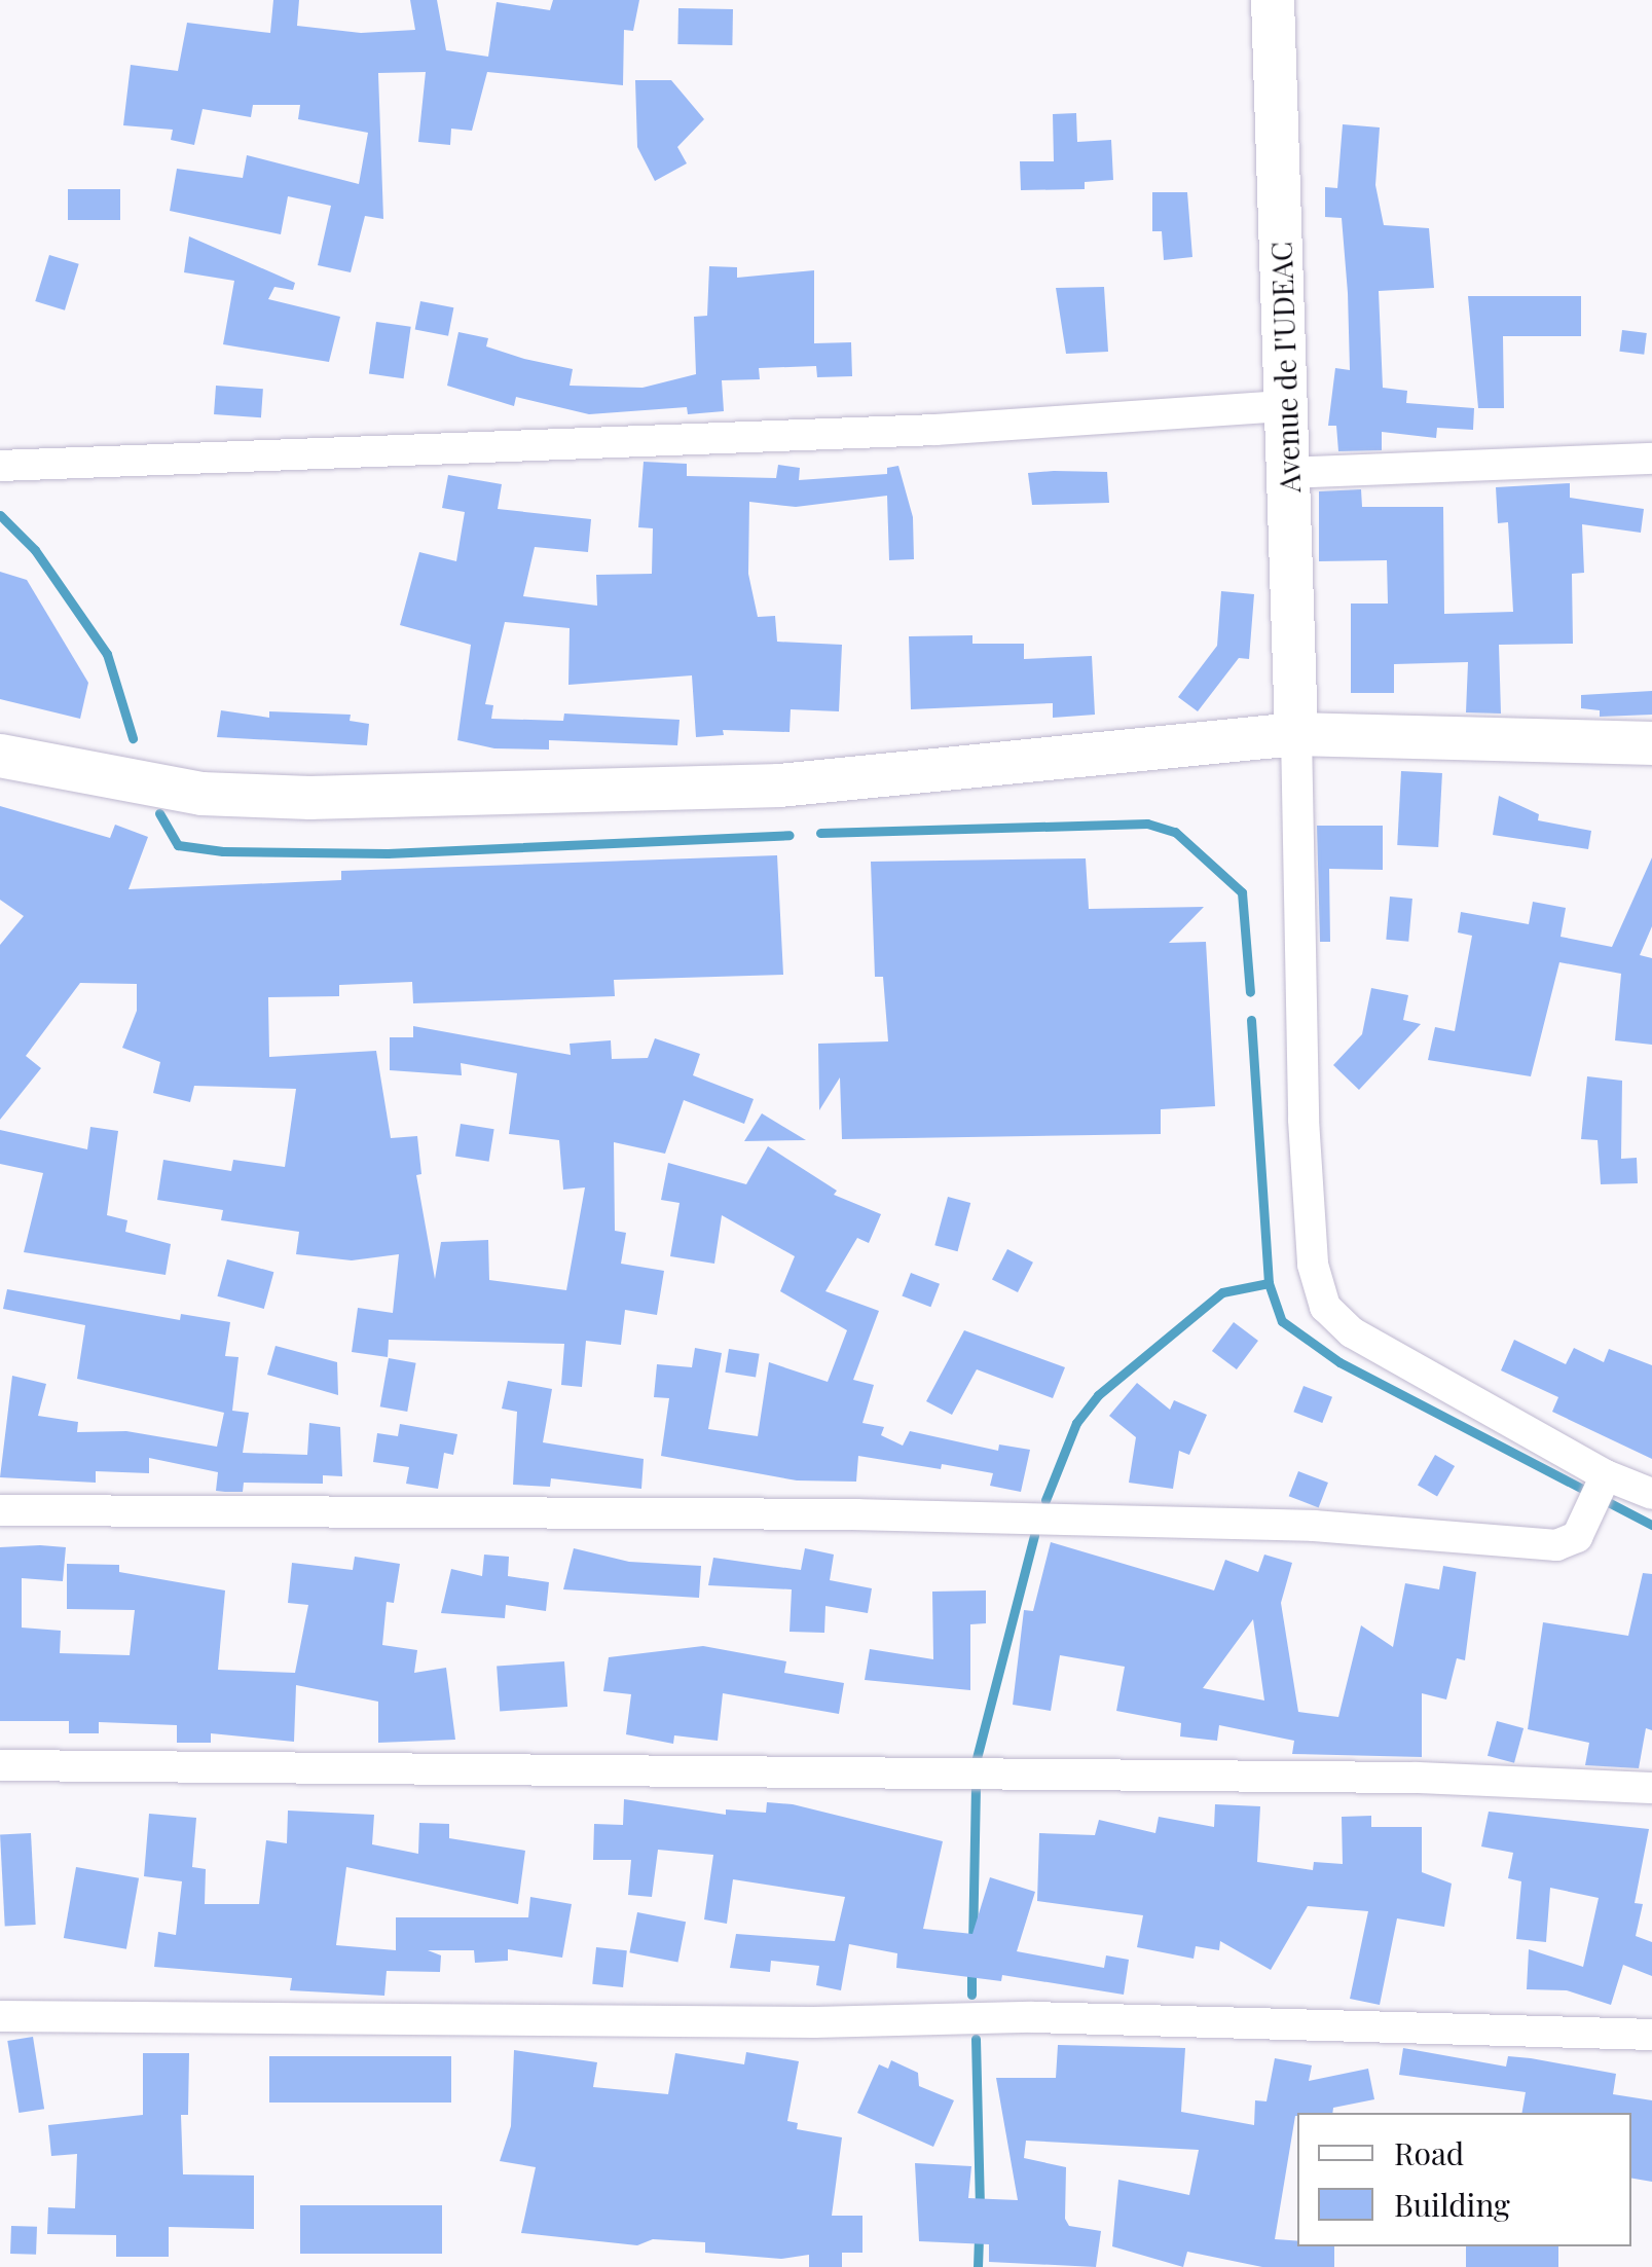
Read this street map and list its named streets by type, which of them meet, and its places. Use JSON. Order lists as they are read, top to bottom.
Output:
{
  "streets": {
    "main road": ["Avenue de I'UDEAC"]
  },
  "legend": ["Road", "Building"]
}
